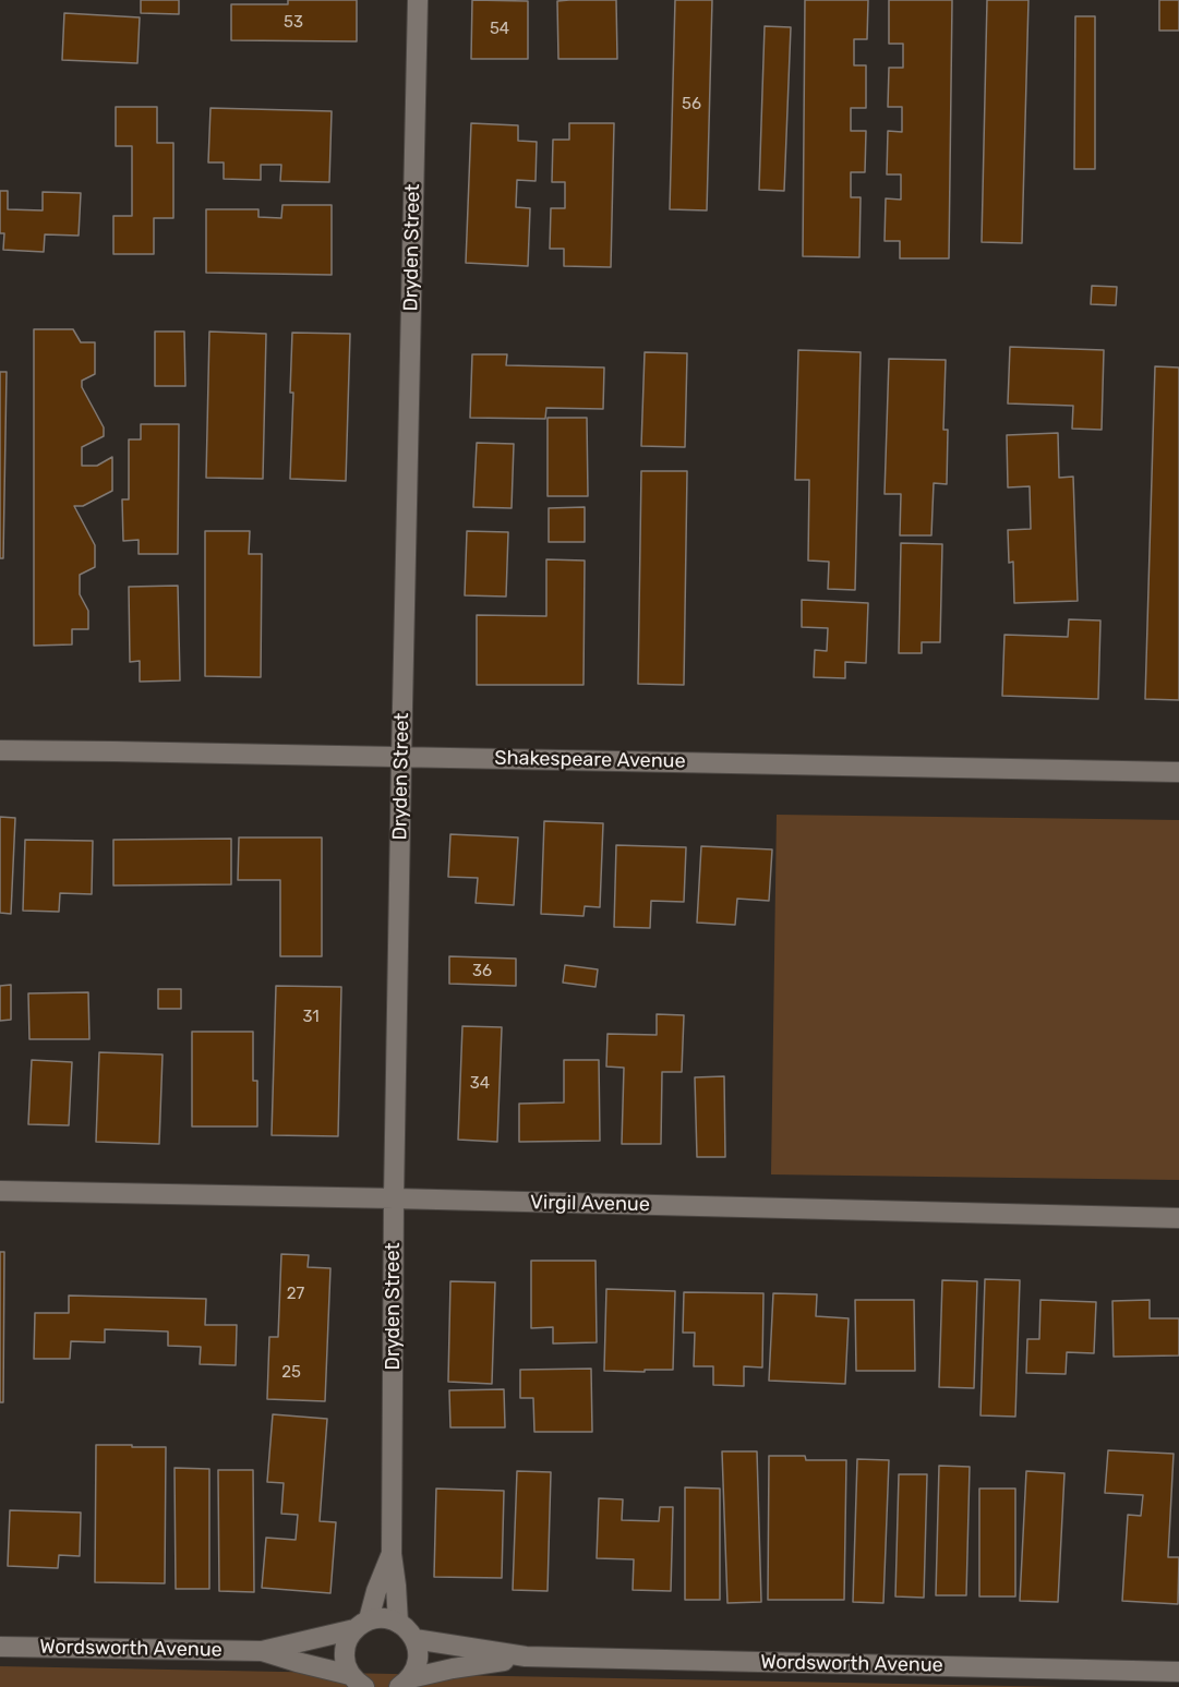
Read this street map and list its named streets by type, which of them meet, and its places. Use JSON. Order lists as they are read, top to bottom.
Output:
{
  "streets": {
    "street": [
      "Dryden Street",
      "Shakespeare Avenue",
      "Virgil Avenue",
      "Wordsworth Avenue"
    ]
  },
  "crossings": [
    ["Dryden Street", "Shakespeare Avenue"],
    ["Dryden Street", "Virgil Avenue"],
    ["Dryden Street", "Wordsworth Avenue"]
  ],
  "house_numbers": [
    "53",
    "54",
    "56",
    "36",
    "31",
    "34",
    "27",
    "25"
  ]
}
